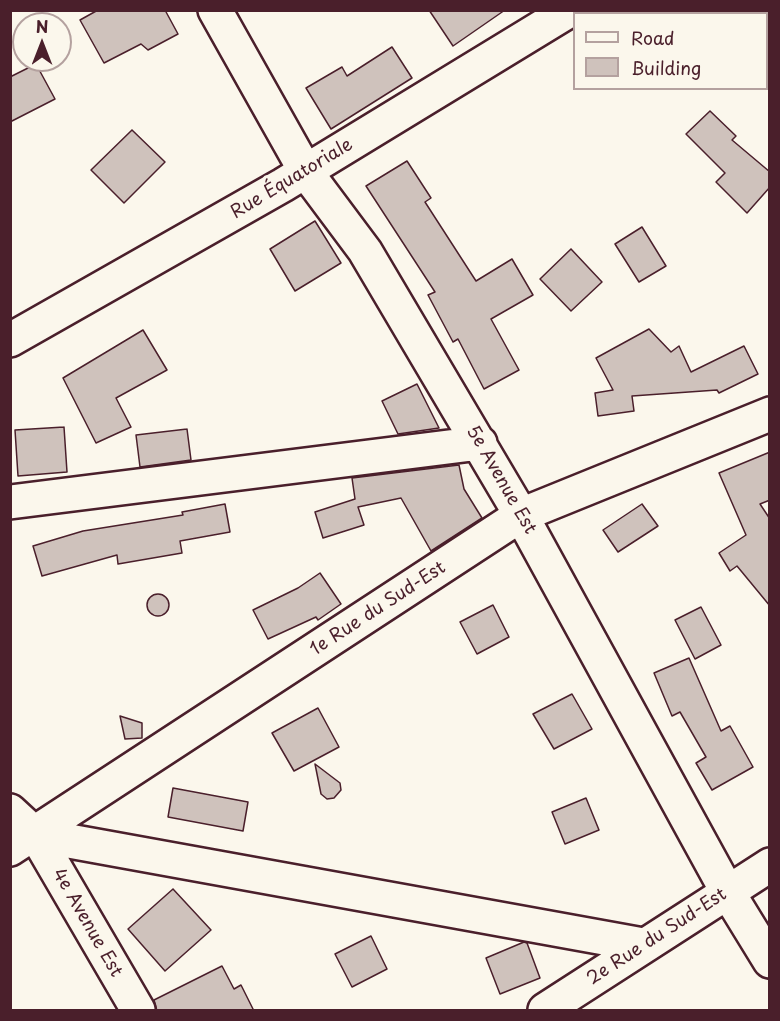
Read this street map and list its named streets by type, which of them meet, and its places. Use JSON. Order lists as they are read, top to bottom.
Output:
{
  "streets": {
    "street": [
      "Rue Équatoriale",
      "5e Avenue Est",
      "1e Rue du Sud-Est",
      "4e Avenue Est",
      "2e Rue du Sud-Est"
    ]
  },
  "crossings": [
    ["Rue Équatoriale", "5e Avenue Est"],
    ["5e Avenue Est", "1e Rue du Sud-Est"],
    ["5e Avenue Est", "2e Rue du Sud-Est"],
    ["1e Rue du Sud-Est", "4e Avenue Est"]
  ],
  "legend": ["Road", "Building"],
  "north": "top"
}
